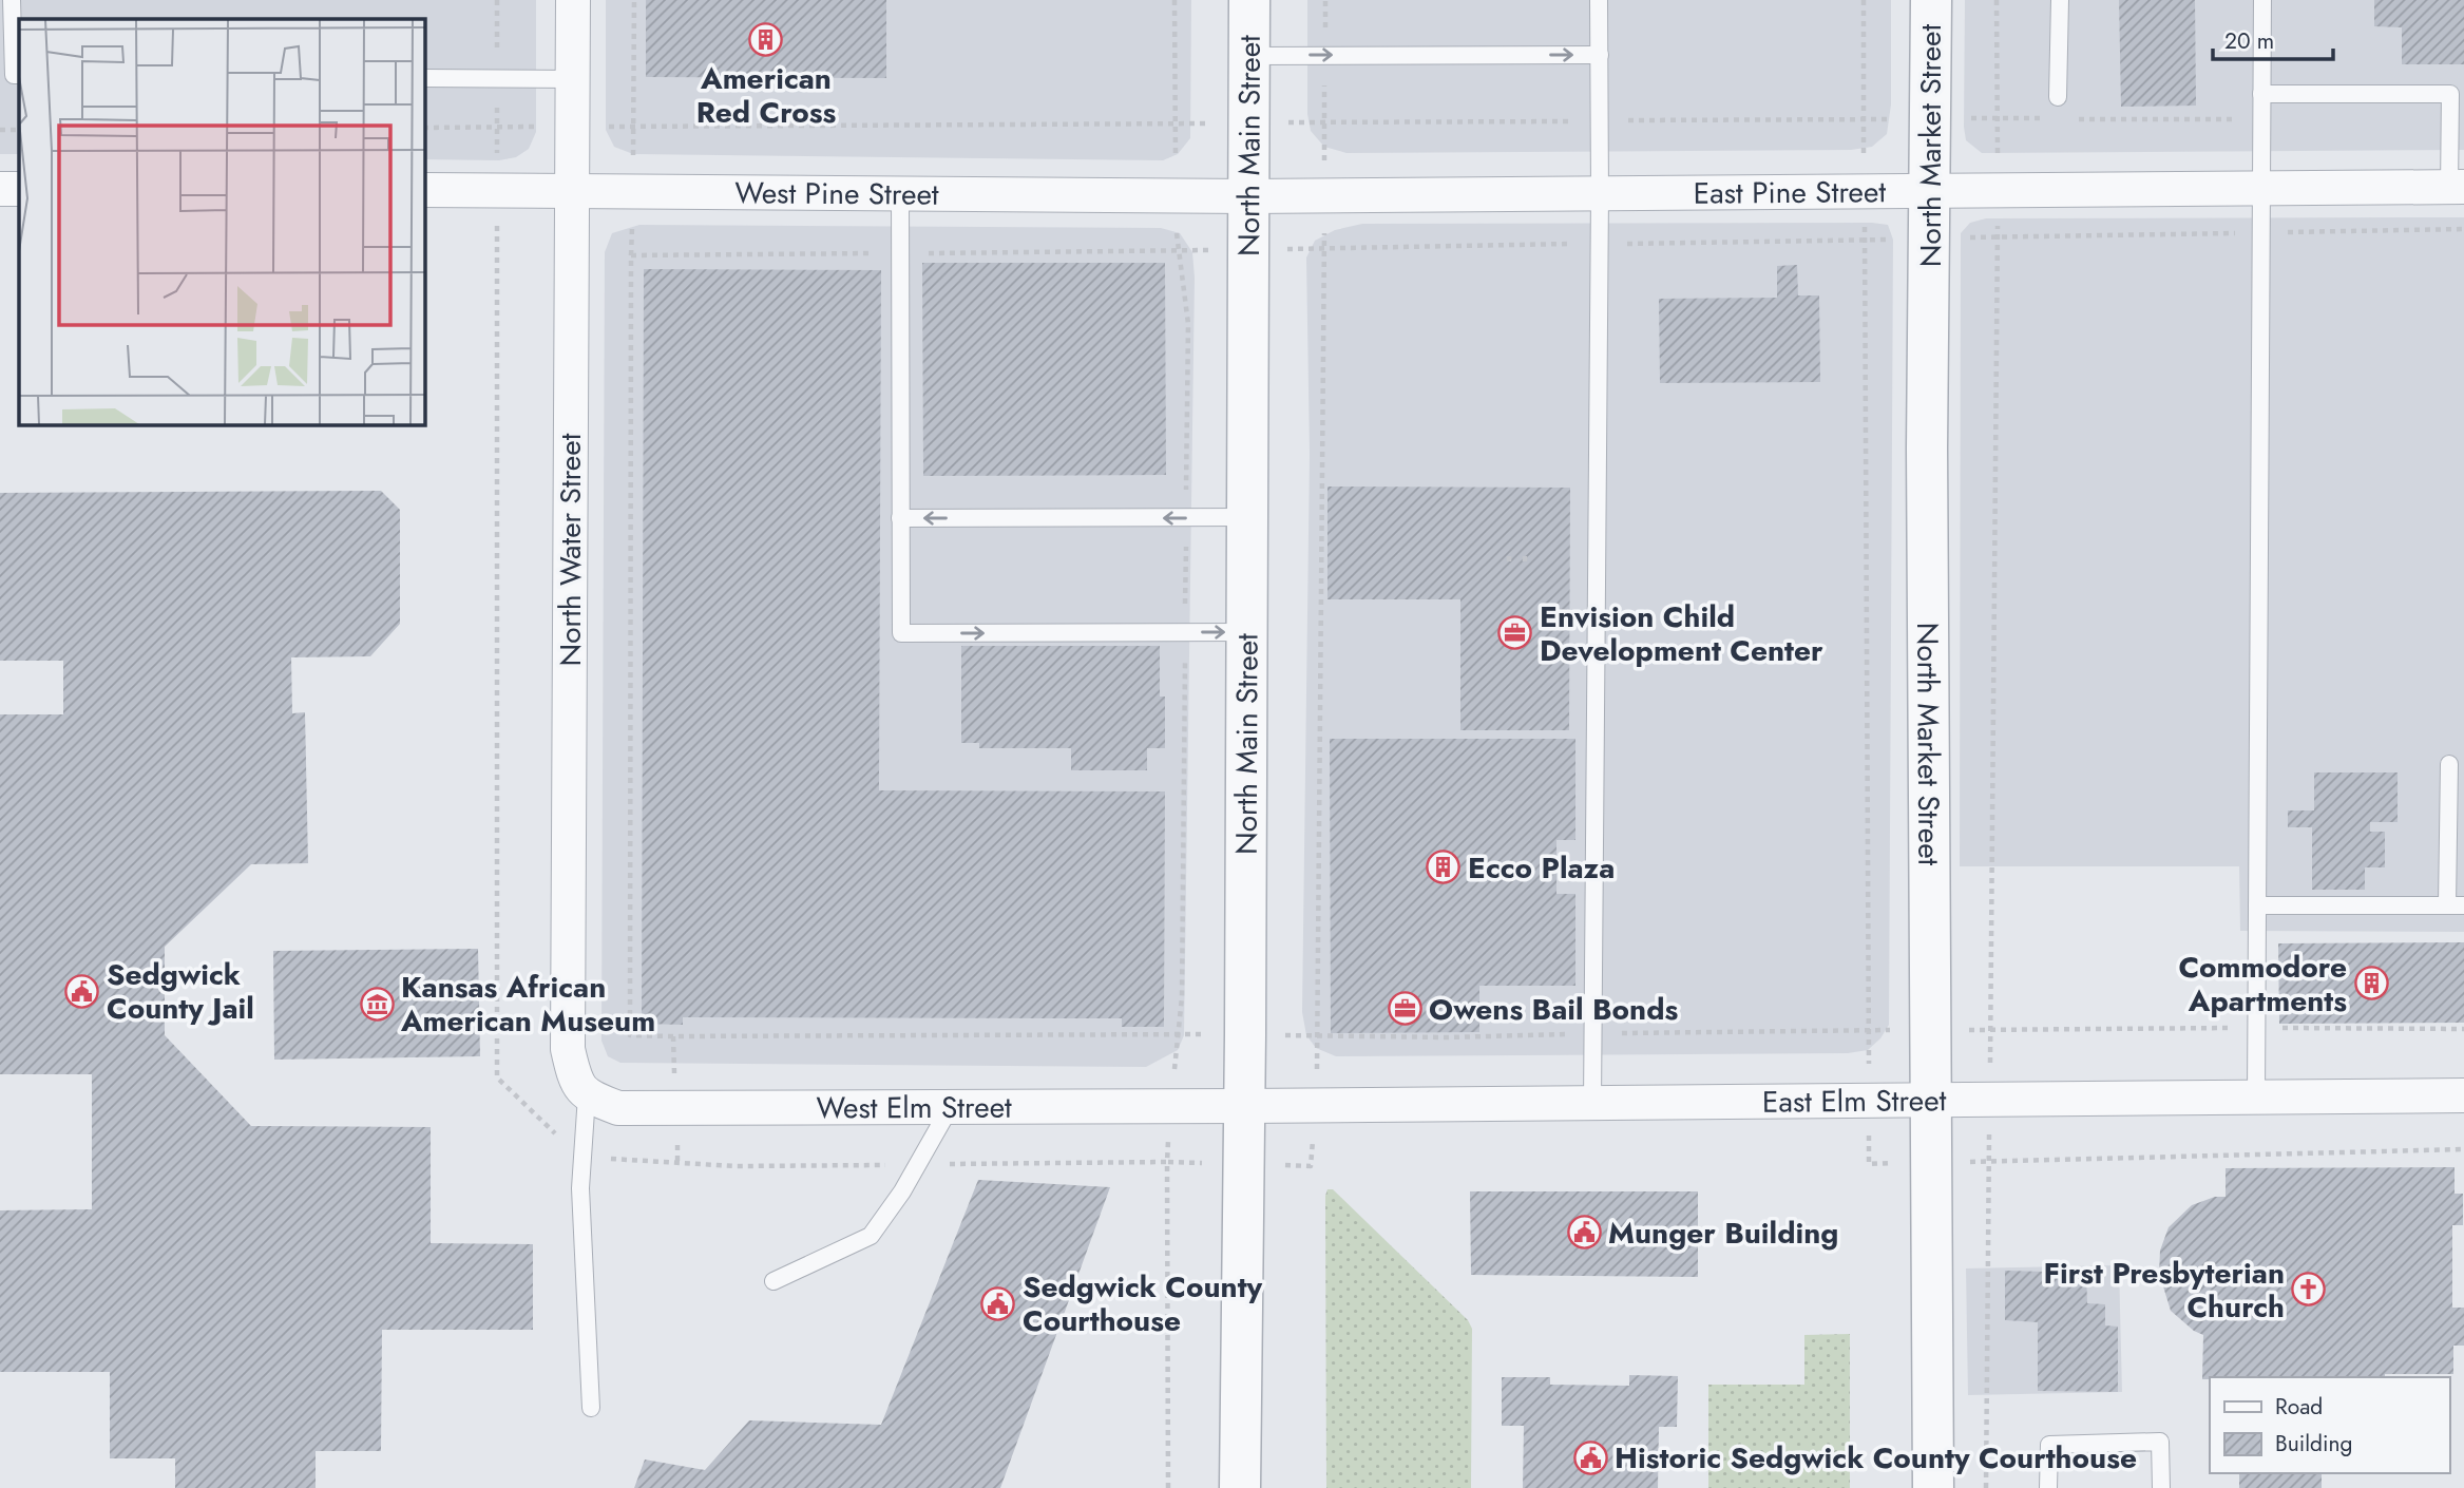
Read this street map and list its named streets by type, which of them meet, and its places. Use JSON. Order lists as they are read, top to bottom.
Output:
{
  "streets": {
    "street": [
      "North Main Street",
      "North Market Street",
      "West Pine Street",
      "East Pine Street",
      "North Water Street",
      "East Elm Street",
      "West Elm Street"
    ]
  },
  "crossings": [
    ["North Main Street", "West Pine Street"],
    ["North Main Street", "East Pine Street"],
    ["North Main Street", "East Elm Street"],
    ["North Main Street", "West Elm Street"],
    ["North Market Street", "East Pine Street"],
    ["North Market Street", "East Elm Street"],
    ["West Pine Street", "East Pine Street"],
    ["West Pine Street", "North Water Street"],
    ["North Water Street", "West Elm Street"],
    ["East Elm Street", "West Elm Street"]
  ],
  "places": {
    "building": ["American Red Cross", "Ecco Plaza", "Commodore Apartments"],
    "office": ["Envision Child Development Center", "Owens Bail Bonds"],
    "public building": [
      "Sedgwick County Jail",
      "Munger Building",
      "Sedgwick County Courthouse",
      "Historic Sedgwick County Courthouse"
    ],
    "museum": ["Kansas African American Museum"],
    "church": ["First Presbyterian Church"]
  },
  "legend": ["Road", "Building"],
  "scale_bar": "20 m"
}
